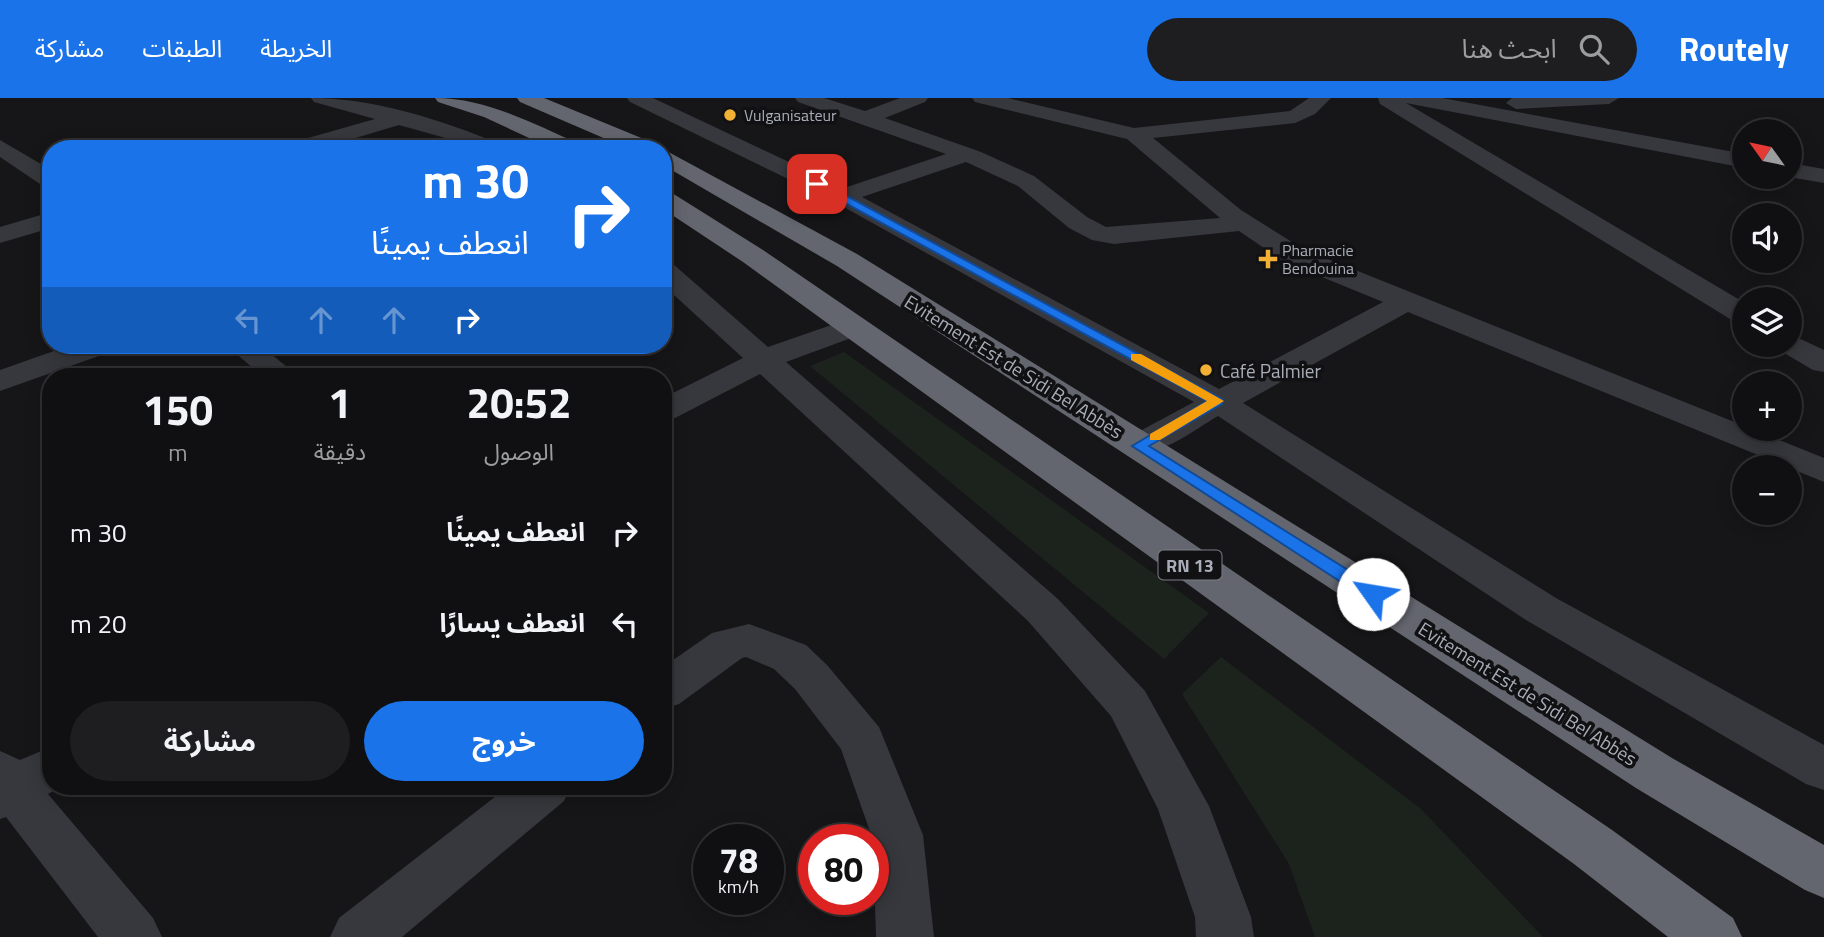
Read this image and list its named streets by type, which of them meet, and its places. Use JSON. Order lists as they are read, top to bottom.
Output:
{
  "streets": {
    "highway": ["Evitement Est de Sidi Bel Abbès", "RN 13"]
  },
  "places": {
    "other": ["Vulganisateur", "Café Palmier"],
    "health": ["Pharmacie Bendouina"]
  },
  "north": "top left",
  "page": {
    "header": "Routely",
    "search": "ابحث هنا",
    "nav": ["الخريطة", "الطبقات", "مشاركة"],
    "map_buttons": ["+", "−"],
    "turn": ["30 m", "انعطف يمينًا"],
    "eta": [
      "20:52",
      "الوصول",
      "1",
      "دقيقة",
      "150",
      "m"
    ],
    "list": [
      {
        "name": "انعطف يمينًا",
        "value": "30 m"
      },
      {
        "name": "انعطف يسارًا",
        "value": "20 m"
      }
    ],
    "buttons": ["خروج", "مشاركة"],
    "speed": "78 km/h",
    "limit": "80"
  }
}
